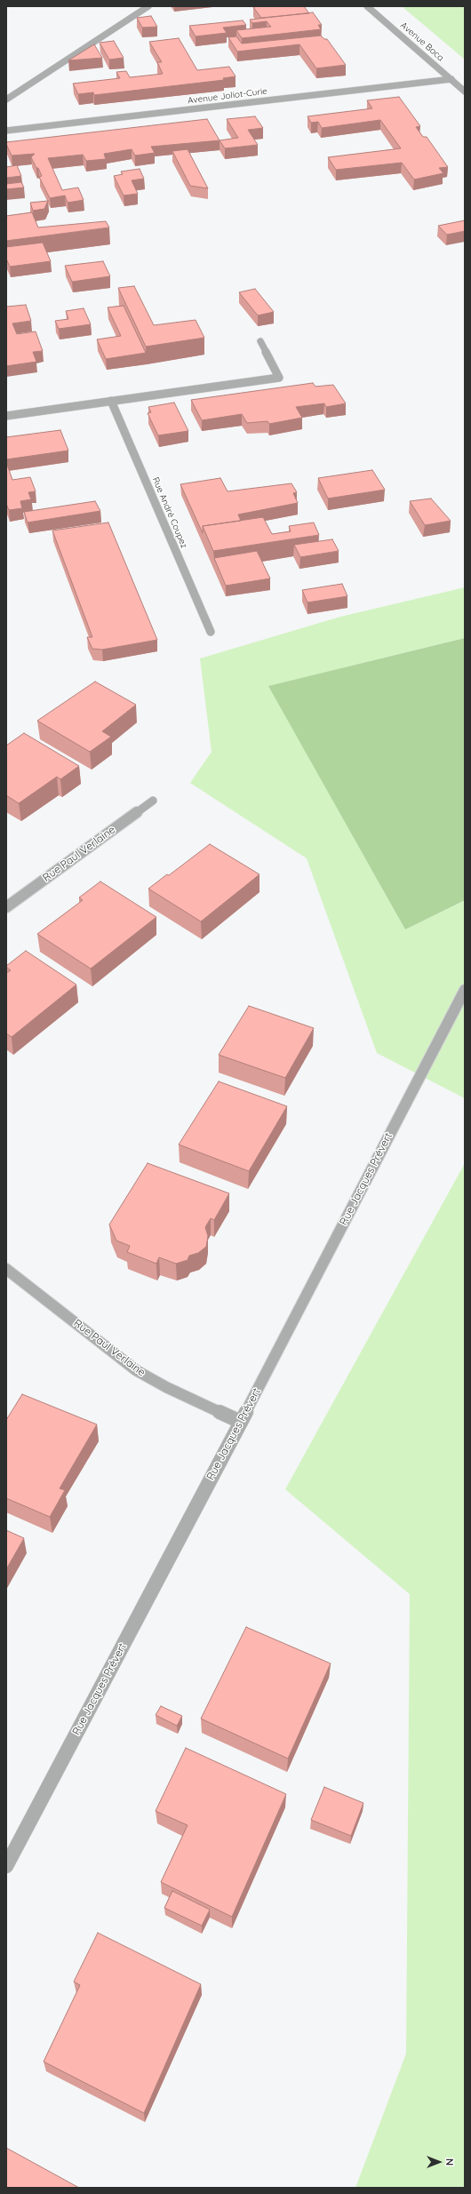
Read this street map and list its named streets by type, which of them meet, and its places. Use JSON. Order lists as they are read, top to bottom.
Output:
{
  "streets": {
    "street": [
      "Avenue Boca",
      "Avenue Joliot-Curie",
      "Rue André Coupez",
      "Rue Paul Verlaine",
      "Rue Jacques Prévert"
    ]
  },
  "crossings": [
    ["Avenue Boca", "Avenue Joliot-Curie"],
    ["Rue Paul Verlaine", "Rue Jacques Prévert"]
  ],
  "north": "right"
}
